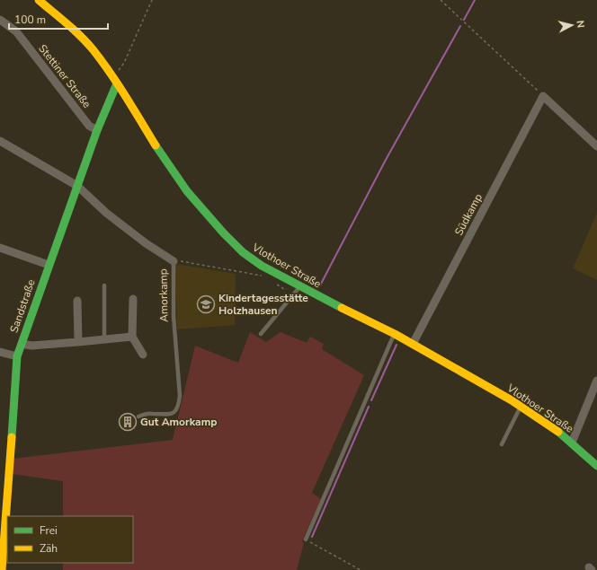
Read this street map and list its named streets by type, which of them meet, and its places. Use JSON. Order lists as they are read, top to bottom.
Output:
{
  "streets": {
    "street": [
      "Stettiner Straße",
      "Südkamp",
      "Vlothoer Straße",
      "Amorkamp",
      "Sandstraße"
    ]
  },
  "crossings": [
    ["Stettiner Straße", "Sandstraße"],
    ["Südkamp", "Vlothoer Straße"],
    ["Vlothoer Straße", "Sandstraße"],
    ["Amorkamp", "Sandstraße"]
  ],
  "places": {
    "school or university": ["Kindertagesstätte Holzhausen"],
    "building": ["Gut Amorkamp"]
  },
  "legend": ["Frei", "Zäh"],
  "scale_bar": "100 m",
  "north": "right"
}
